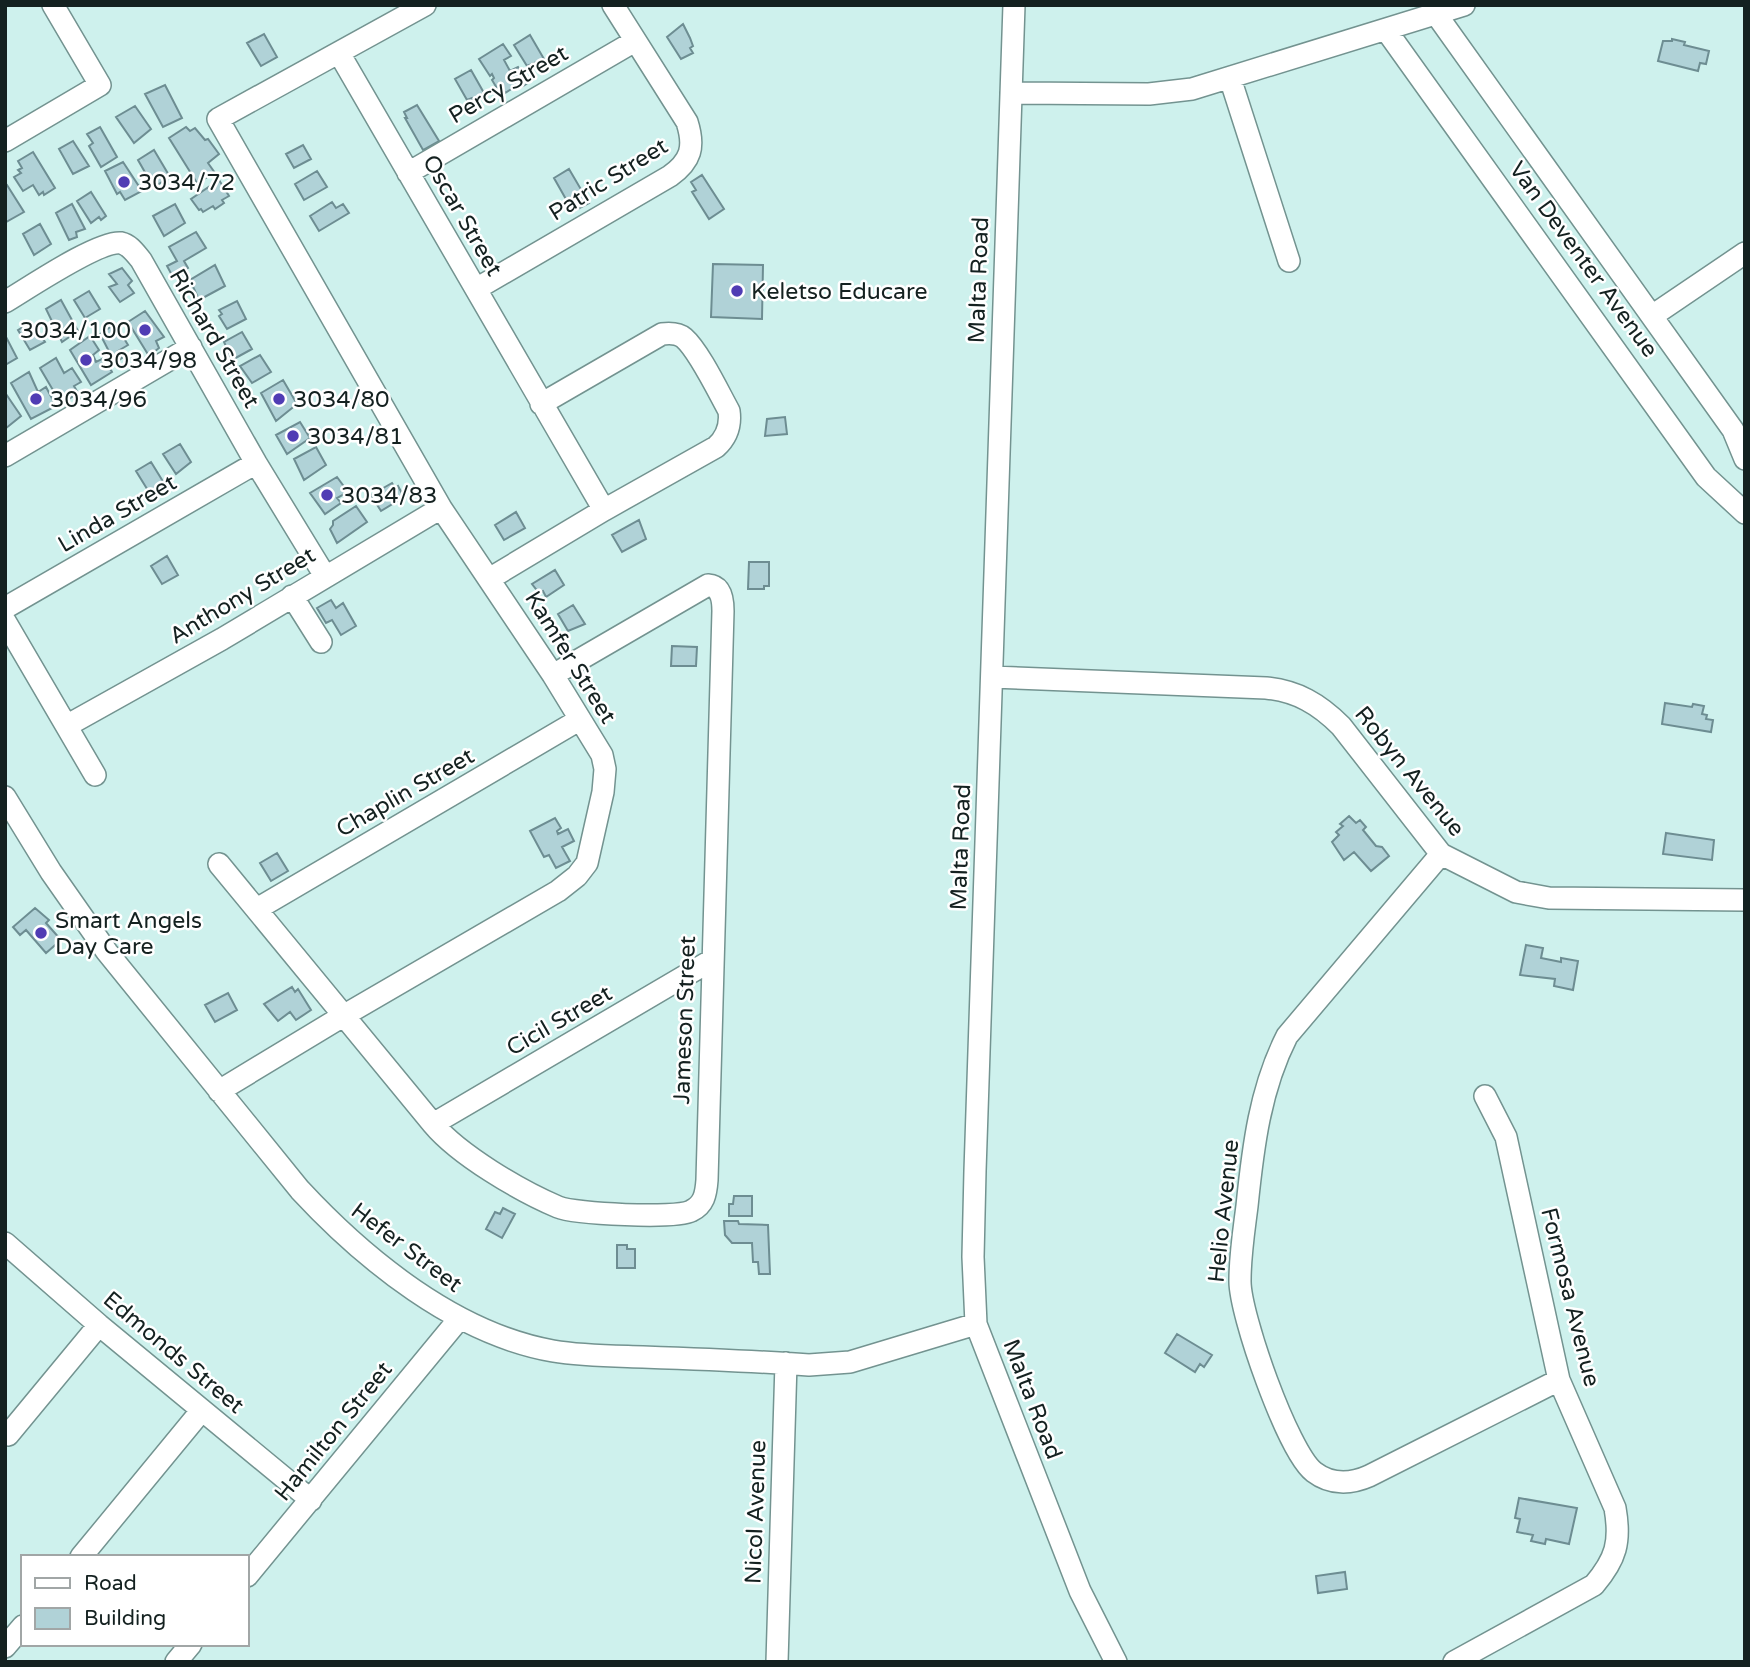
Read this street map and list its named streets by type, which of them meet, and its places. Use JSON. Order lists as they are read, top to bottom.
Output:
{
  "streets": {
    "street": [
      "Percy Street",
      "Patric Street",
      "Oscar Street",
      "Van Deventer Avenue",
      "Malta Road",
      "Richard Street",
      "Linda Street",
      "Anthony Street",
      "Kamfer Street",
      "Robyn Avenue",
      "Chaplin Street",
      "Cicil Street",
      "Jameson Street",
      "Helio Avenue",
      "Hefer Street",
      "Formosa Avenue",
      "Edmonds Street",
      "Hamilton Street",
      "Nicol Avenue"
    ]
  },
  "crossings": [
    ["Percy Street", "Patric Street"],
    ["Percy Street", "Oscar Street"],
    ["Patric Street", "Oscar Street"],
    ["Oscar Street", "Kamfer Street"],
    ["Malta Road", "Robyn Avenue"],
    ["Malta Road", "Hefer Street"],
    ["Richard Street", "Linda Street"],
    ["Richard Street", "Anthony Street"],
    ["Anthony Street", "Kamfer Street"],
    ["Kamfer Street", "Chaplin Street"],
    ["Kamfer Street", "Jameson Street"],
    ["Kamfer Street", "Hefer Street"],
    ["Robyn Avenue", "Helio Avenue"],
    ["Cicil Street", "Jameson Street"],
    ["Helio Avenue", "Formosa Avenue"],
    ["Hefer Street", "Hamilton Street"],
    ["Hefer Street", "Nicol Avenue"],
    ["Edmonds Street", "Hamilton Street"]
  ],
  "places": [
    "3034/72",
    "Keletso Educare",
    "3034/100",
    "3034/98",
    "3034/96",
    "3034/80",
    "3034/81",
    "3034/83",
    "Smart Angels Day Care"
  ],
  "legend": ["Road", "Building"]
}
